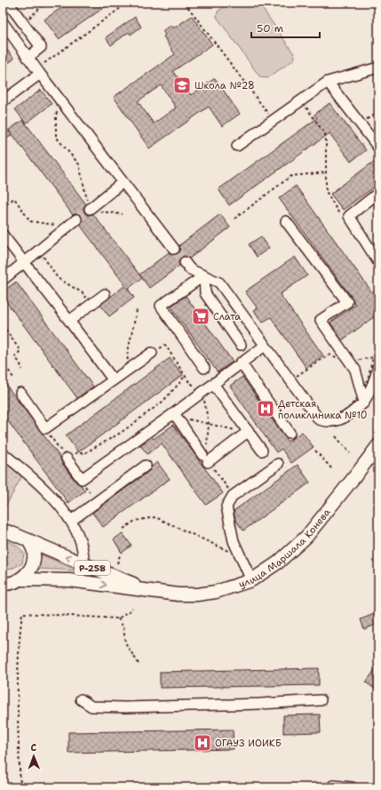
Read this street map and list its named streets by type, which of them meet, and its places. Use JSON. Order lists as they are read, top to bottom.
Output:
{
  "streets": {
    "main road": ["улица Маршала Конева", "Р-258"]
  },
  "crossings": [
    ["улица Маршала Конева", "Р-258"]
  ],
  "places": {
    "school or university": ["Школа №28"],
    "supermarket": ["Слата"],
    "hospital": ["Детская поликлиника №10", "ОГАУЗ ИОИКБ"]
  },
  "scale_bar": "50 m",
  "north": "top"
}
